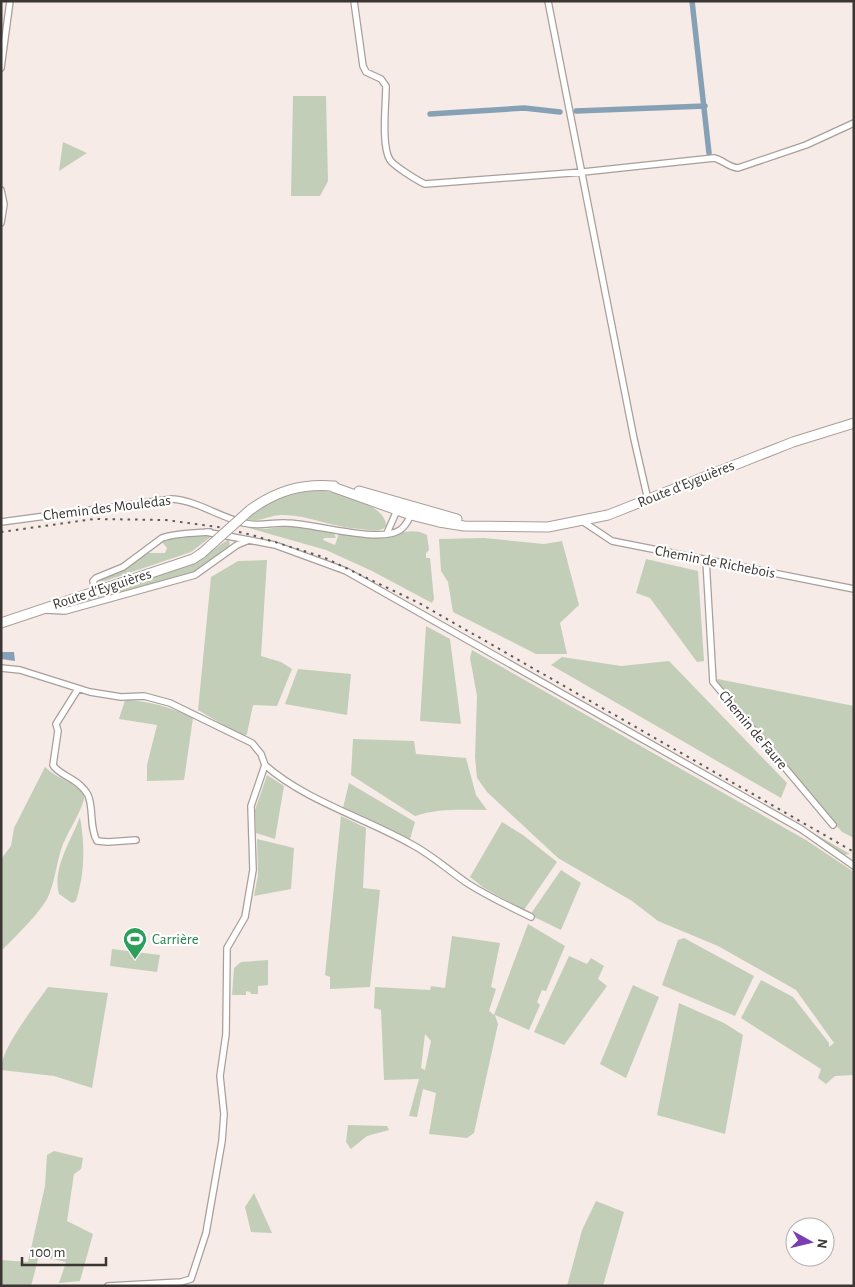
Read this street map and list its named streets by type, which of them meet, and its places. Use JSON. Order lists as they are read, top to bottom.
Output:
{
  "streets": {
    "main road": ["Route d'Eyguières"],
    "street": ["Chemin des Mouledas", "Chemin de Richebois", "Chemin de Faure"]
  },
  "crossings": [
    ["Route d'Eyguières", "Chemin des Mouledas"],
    ["Route d'Eyguières", "Chemin de Richebois"],
    ["Chemin de Richebois", "Chemin de Faure"]
  ],
  "places": {
    "sports": ["Carrière"]
  },
  "scale_bar": "100 m",
  "north": "right"
}
